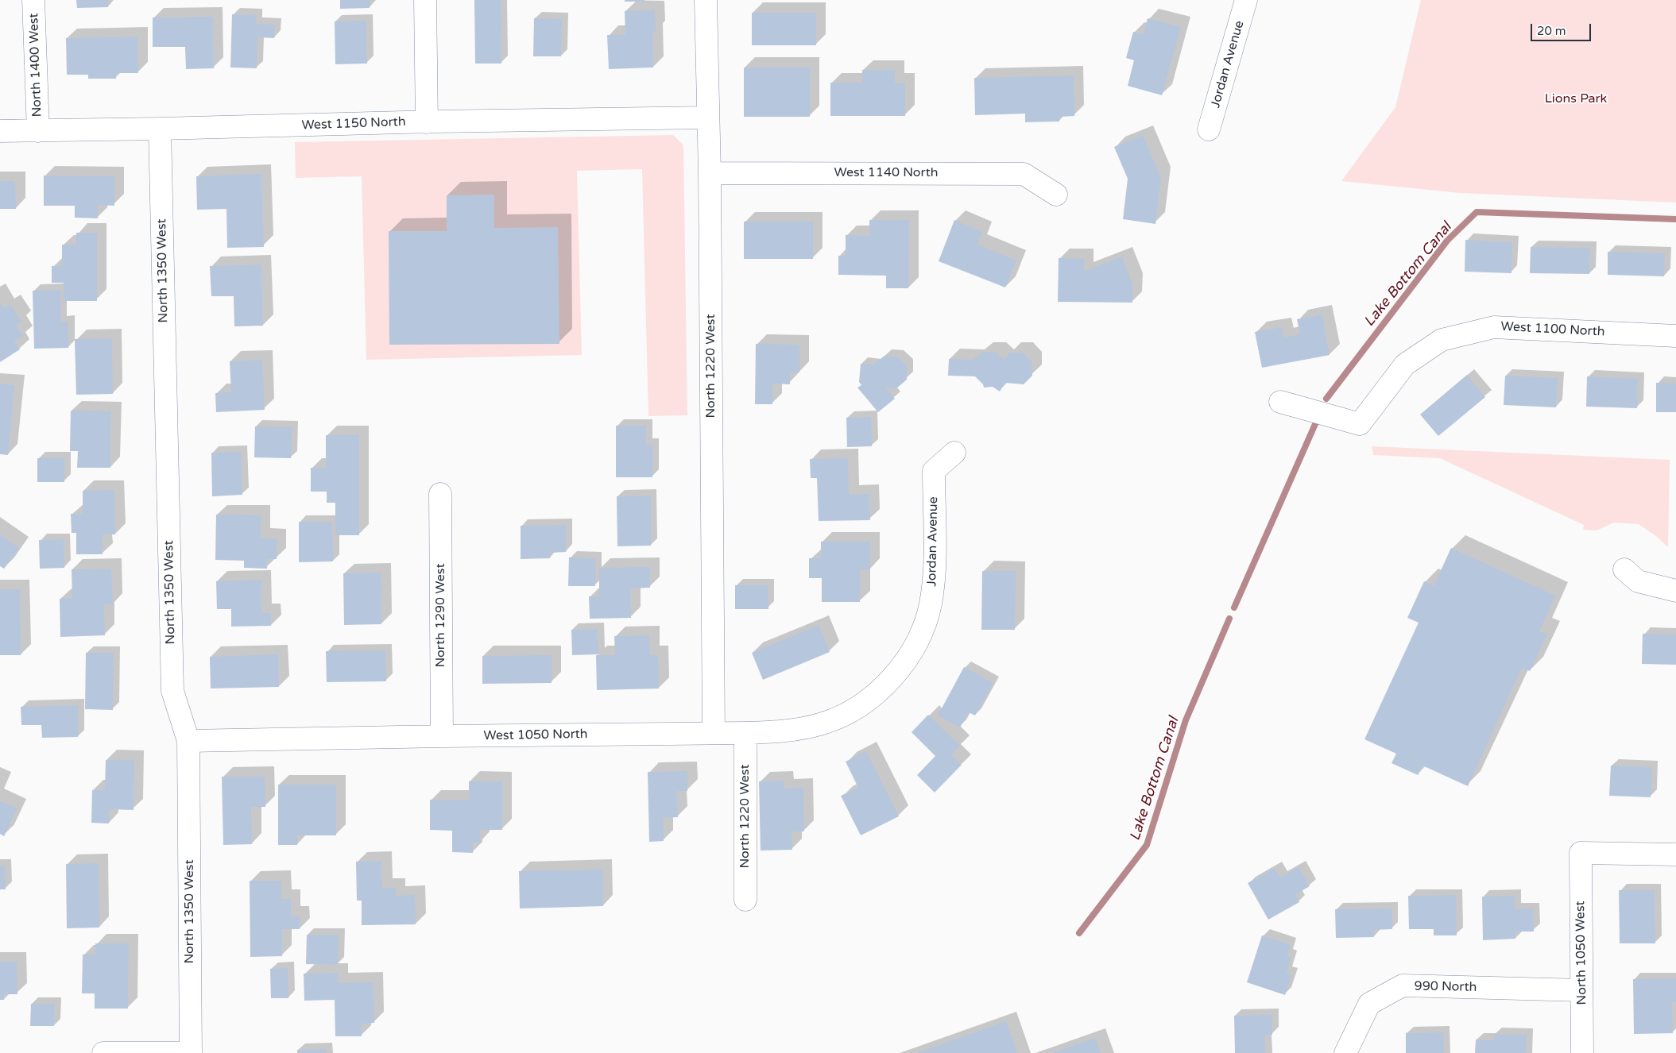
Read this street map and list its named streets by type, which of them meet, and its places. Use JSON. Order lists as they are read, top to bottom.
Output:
{
  "streets": {
    "street": [
      "Jordan Avenue",
      "North 1400 West",
      "West 1150 North",
      "West 1140 North",
      "North 1350 West",
      "West 1100 North",
      "North 1220 West",
      "North 1290 West",
      "West 1050 North",
      "North 1050 West",
      "990 North"
    ]
  },
  "crossings": [
    ["Jordan Avenue", "West 1050 North"],
    ["North 1400 West", "West 1150 North"],
    ["West 1150 North", "North 1350 West"],
    ["West 1150 North", "North 1220 West"],
    ["West 1140 North", "North 1220 West"],
    ["North 1350 West", "West 1050 North"],
    ["North 1220 West", "West 1050 North"],
    ["North 1290 West", "West 1050 North"],
    ["North 1050 West", "990 North"]
  ],
  "water": ["Lake Bottom Canal"],
  "parks": ["Lions Park"],
  "scale_bar": "20 m"
}
